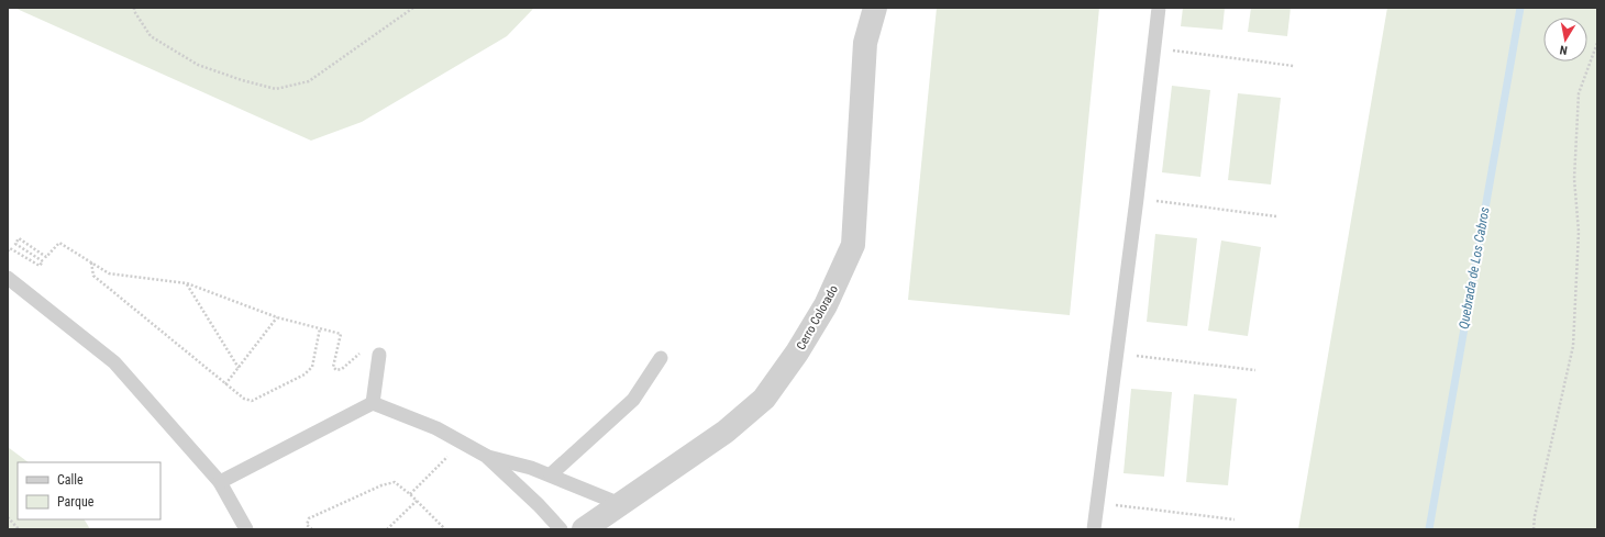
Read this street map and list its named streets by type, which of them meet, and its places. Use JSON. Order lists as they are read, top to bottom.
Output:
{
  "streets": {
    "street": ["Cerro Colorado"]
  },
  "water": ["Quebrada de Los Cabros"],
  "legend": ["Calle", "Parque"],
  "north": "bottom"
}
